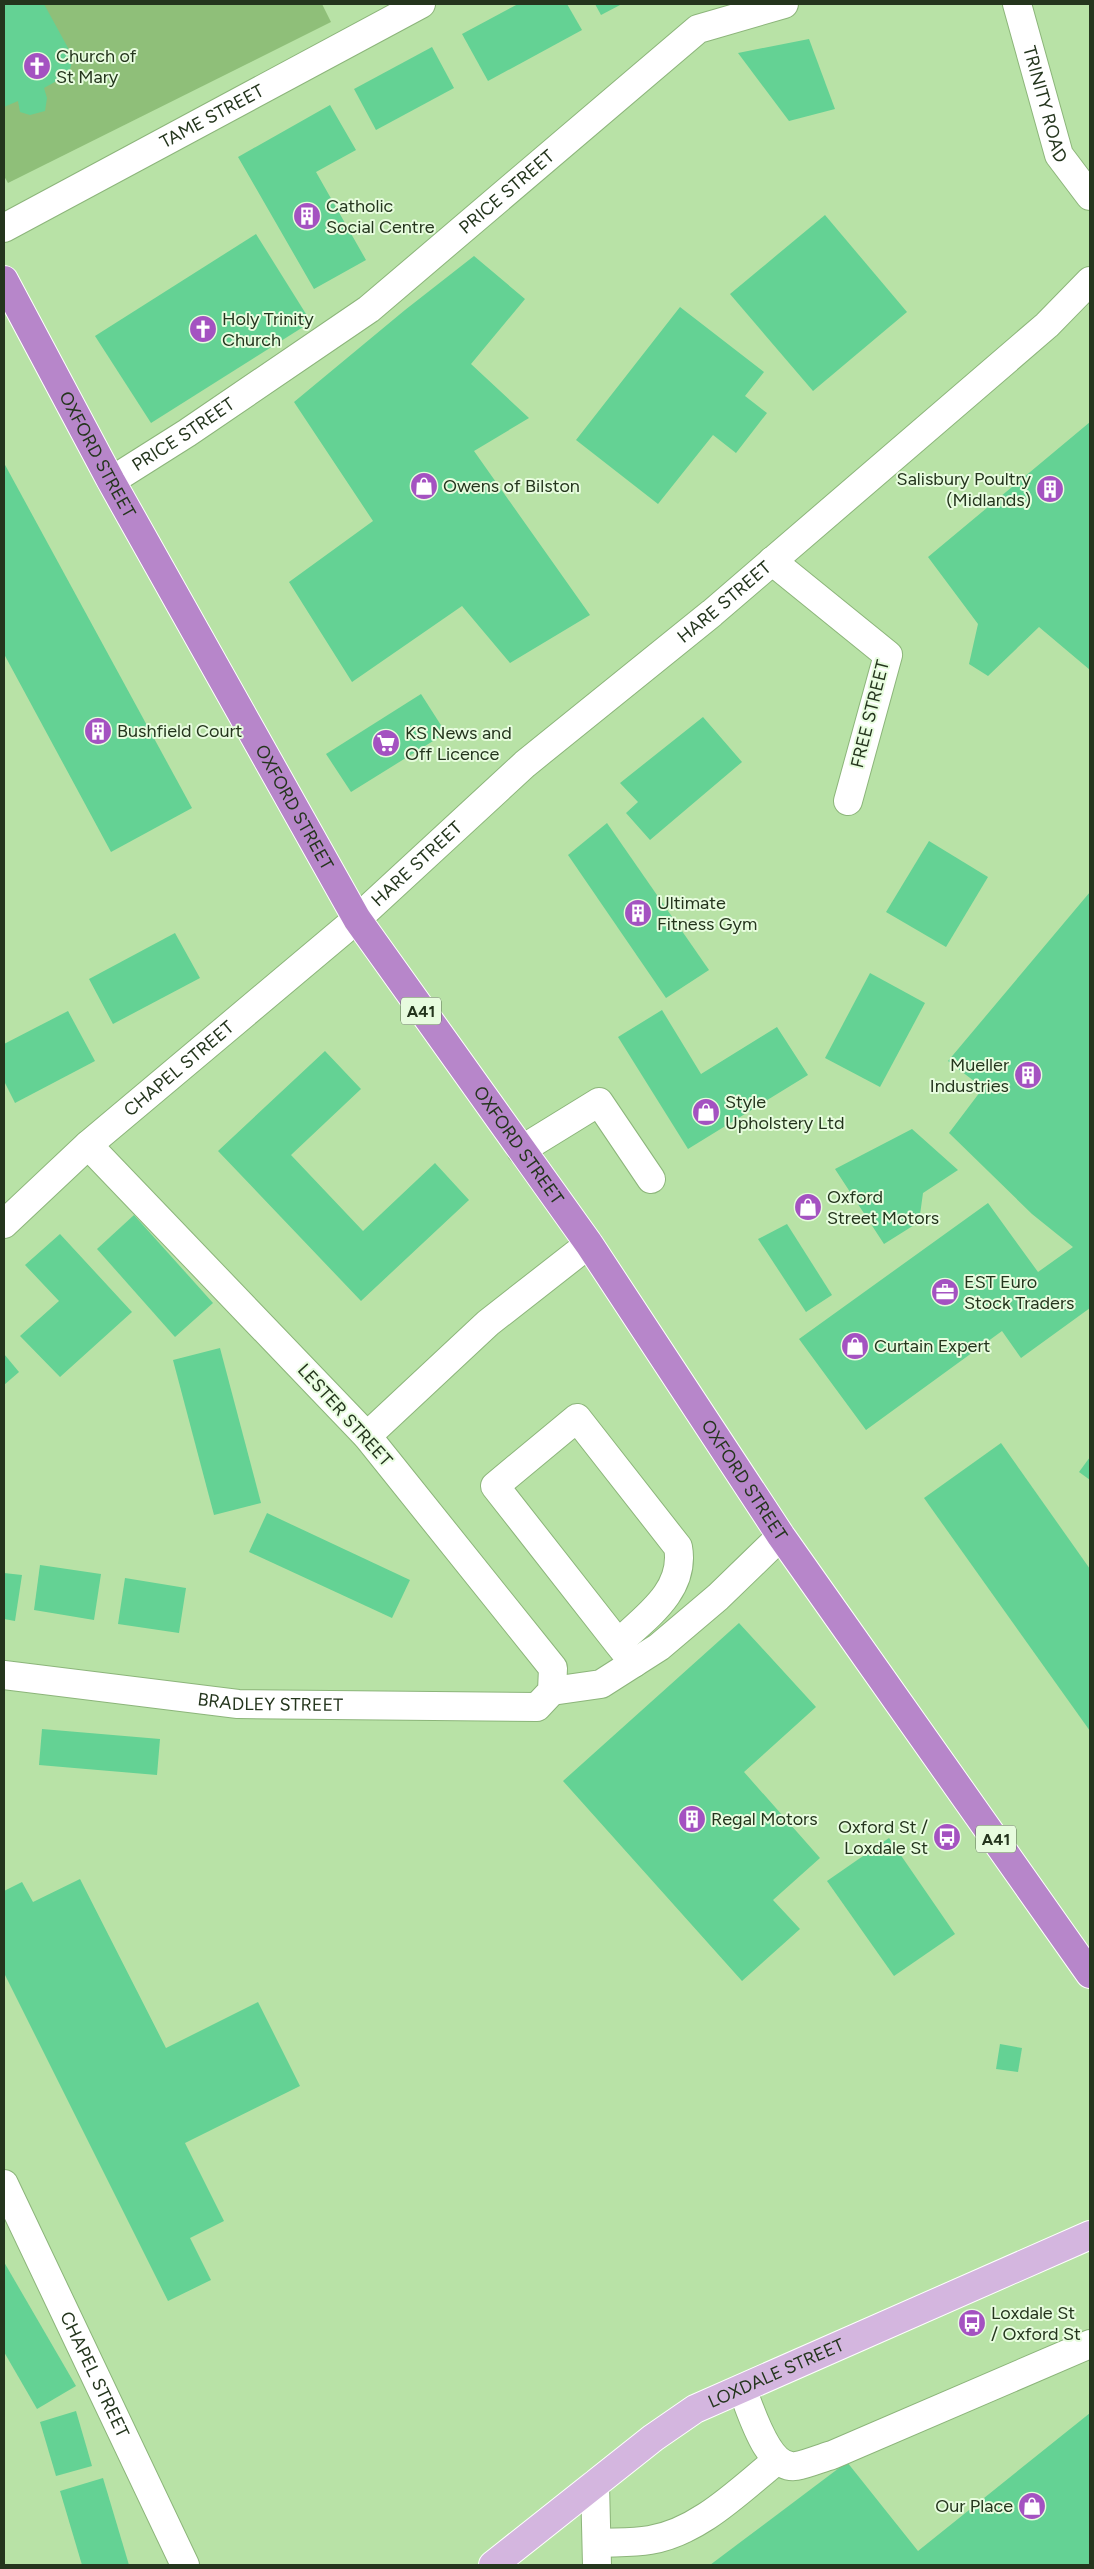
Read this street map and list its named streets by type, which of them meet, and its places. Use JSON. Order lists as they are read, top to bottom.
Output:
{
  "streets": {
    "highway": ["OXFORD STREET", "A41"],
    "main road": ["LOXDALE STREET"],
    "street": [
      "TRINITY ROAD",
      "TAME STREET",
      "PRICE STREET",
      "HARE STREET",
      "FREE STREET",
      "CHAPEL STREET",
      "LESTER STREET",
      "BRADLEY STREET"
    ]
  },
  "crossings": [
    ["PRICE STREET", "OXFORD STREET"],
    ["OXFORD STREET", "HARE STREET"],
    ["OXFORD STREET", "CHAPEL STREET"],
    ["HARE STREET", "FREE STREET"],
    ["HARE STREET", "CHAPEL STREET"],
    ["CHAPEL STREET", "LESTER STREET"],
    ["LESTER STREET", "BRADLEY STREET"]
  ],
  "places": {
    "church": ["Church of St Mary", "Holy Trinity Church"],
    "building": [
      "Catholic Social Centre",
      "Salisbury Poultry (Midlands)",
      "Bushfield Court",
      "Ultimate Fitness Gym",
      "Mueller Industries",
      "Regal Motors"
    ],
    "shop": [
      "Owens of Bilston",
      "Style Upholstery Ltd",
      "Oxford Street Motors",
      "Curtain Expert",
      "Our Place"
    ],
    "supermarket": ["KS News and Off Licence"],
    "office": ["EST Euro Stock Traders"],
    "bus stop": ["Oxford St / Loxdale St", "Loxdale St / Oxford St"]
  }
}
